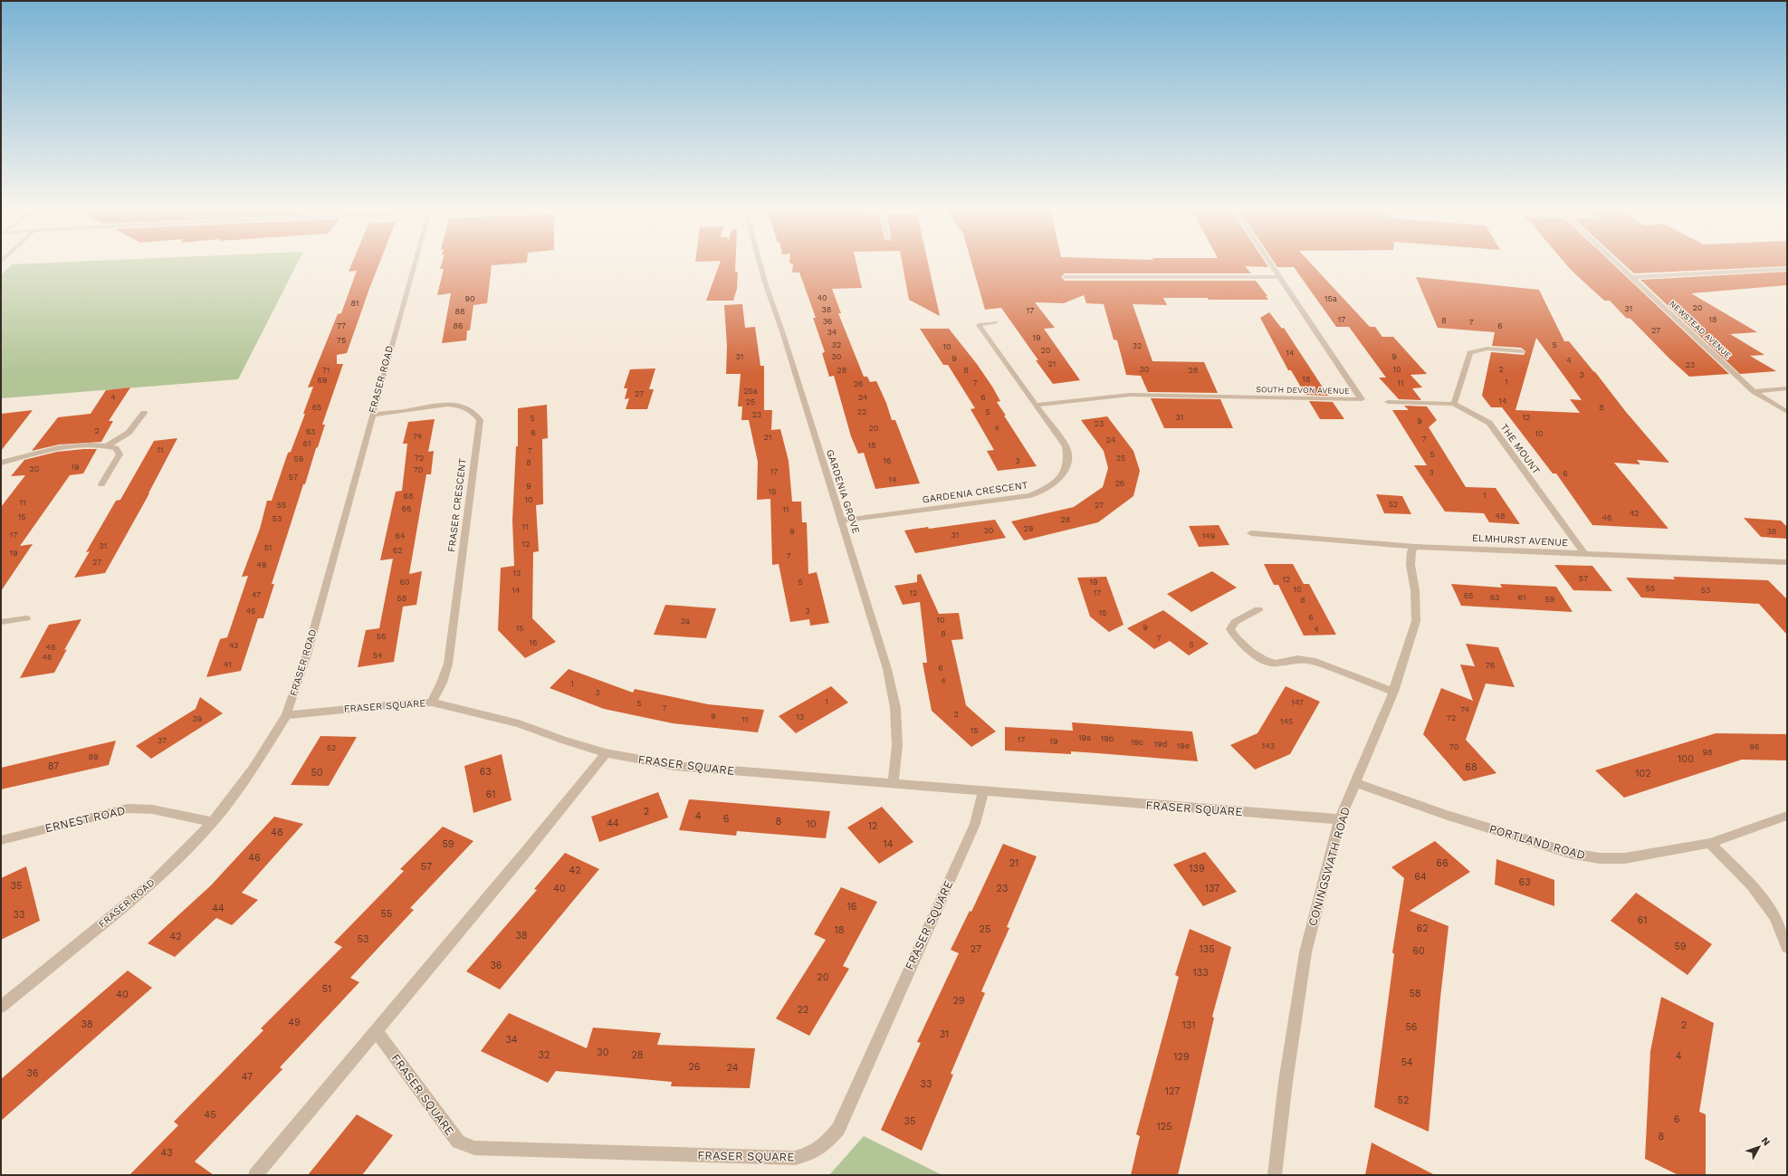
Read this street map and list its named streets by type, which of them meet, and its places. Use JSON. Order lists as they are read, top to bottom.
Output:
{
  "streets": {
    "street": [
      "NEWSTEAD AVENUE",
      "FRASER ROAD",
      "SOUTH DEVON AVENUE",
      "THE MOUNT",
      "GARDENIA GROVE",
      "GARDENIA CRESCENT",
      "FRASER CRESCENT",
      "ELMHURST AVENUE",
      "FRASER SQUARE",
      "ERNEST ROAD",
      "PORTLAND ROAD",
      "CONINGSWATH ROAD"
    ]
  },
  "crossings": [
    ["FRASER ROAD", "FRASER CRESCENT"],
    ["FRASER ROAD", "FRASER SQUARE"],
    ["FRASER ROAD", "ERNEST ROAD"],
    ["SOUTH DEVON AVENUE", "GARDENIA CRESCENT"],
    ["THE MOUNT", "ELMHURST AVENUE"],
    ["GARDENIA GROVE", "GARDENIA CRESCENT"],
    ["GARDENIA GROVE", "FRASER SQUARE"],
    ["FRASER CRESCENT", "FRASER SQUARE"],
    ["ELMHURST AVENUE", "CONINGSWATH ROAD"],
    ["FRASER SQUARE", "CONINGSWATH ROAD"],
    ["PORTLAND ROAD", "CONINGSWATH ROAD"]
  ],
  "house_numbers": [
    "40",
    "90",
    "15a",
    "81",
    "20",
    "31",
    "38",
    "17",
    "88",
    "17",
    "18",
    "8",
    "36",
    "7",
    "77",
    "86",
    "6",
    "27",
    "34",
    "19",
    "75",
    "32",
    "5",
    "32",
    "10",
    "20",
    "14",
    "31",
    "30",
    "9",
    "9",
    "4",
    "21",
    "23",
    "30",
    "10",
    "2",
    "71",
    "28",
    "8",
    "28",
    "3",
    "18",
    "69",
    "1",
    "7",
    "11",
    "26",
    "25a",
    "27",
    "4",
    "24",
    "6",
    "14",
    "25",
    "65",
    "8",
    "22",
    "5",
    "23",
    "31",
    "12",
    "5",
    "9",
    "23",
    "20",
    "4",
    "2",
    "63",
    "6",
    "10",
    "74",
    "21",
    "7",
    "24",
    "61",
    "18",
    "11",
    "7",
    "5",
    "72",
    "25",
    "59",
    "16",
    "3",
    "8",
    "19",
    "20",
    "70",
    "17",
    "3",
    "6",
    "57",
    "14",
    "26",
    "9",
    "15",
    "1",
    "68",
    "10",
    "11",
    "52",
    "55",
    "27",
    "66",
    "11",
    "42",
    "48",
    "15",
    "46",
    "53",
    "28",
    "11",
    "29",
    "30",
    "9",
    "38",
    "17",
    "31",
    "64",
    "149",
    "12",
    "31",
    "51",
    "62",
    "19",
    "7",
    "27",
    "49",
    "13",
    "57",
    "12",
    "60",
    "5",
    "19",
    "55",
    "10",
    "14",
    "53",
    "12",
    "17",
    "47",
    "65",
    "63",
    "61",
    "58",
    "59",
    "8",
    "45",
    "3",
    "15",
    "6",
    "10",
    "3a",
    "9",
    "15",
    "4",
    "8",
    "56",
    "7",
    "16",
    "5",
    "43",
    "48",
    "54",
    "46",
    "41",
    "76",
    "6",
    "4",
    "1",
    "3",
    "1",
    "147",
    "5",
    "7",
    "74",
    "2",
    "9",
    "13",
    "72",
    "39",
    "11",
    "145",
    "15",
    "19a",
    "19b",
    "17",
    "37",
    "19",
    "19c",
    "19d",
    "19e",
    "143",
    "70",
    "96",
    "52",
    "98",
    "89",
    "100",
    "87",
    "68",
    "63",
    "50",
    "102",
    "61",
    "2",
    "4",
    "6",
    "8",
    "44",
    "10",
    "12",
    "48",
    "59",
    "14",
    "46",
    "21",
    "66",
    "57",
    "139",
    "42",
    "64",
    "63",
    "35",
    "40",
    "23",
    "137",
    "16",
    "44",
    "55",
    "33",
    "61",
    "62",
    "25",
    "18",
    "38",
    "42",
    "53",
    "59",
    "27",
    "135",
    "60",
    "36",
    "133",
    "20",
    "51",
    "58",
    "40",
    "29",
    "22",
    "49",
    "38",
    "131",
    "2",
    "56",
    "31",
    "34",
    "30",
    "32",
    "28",
    "4",
    "129",
    "54",
    "26",
    "24",
    "36",
    "47",
    "33",
    "127",
    "52",
    "45",
    "6",
    "35",
    "125",
    "8",
    "43"
  ],
  "north": "top right"
}
